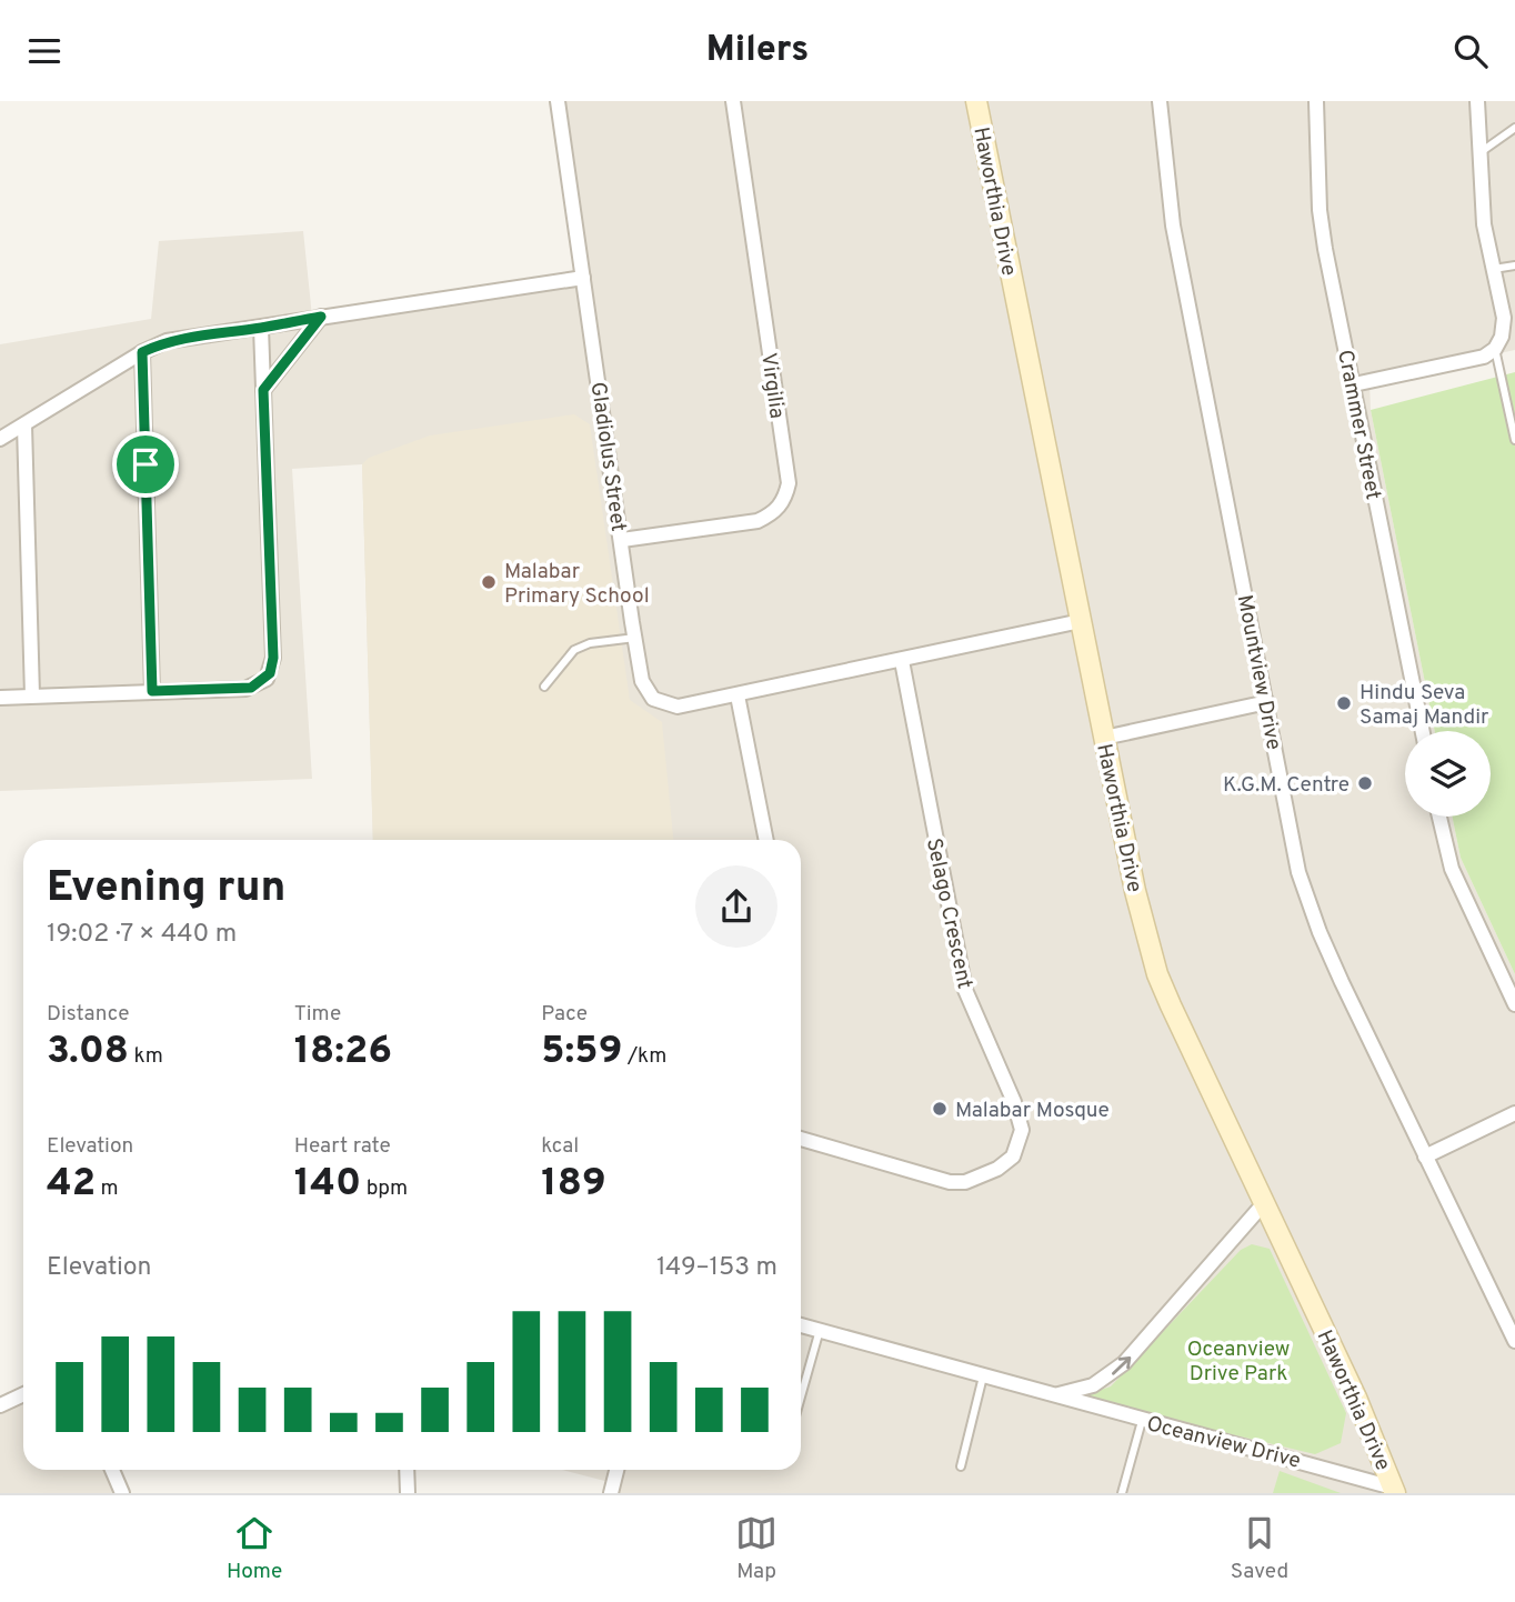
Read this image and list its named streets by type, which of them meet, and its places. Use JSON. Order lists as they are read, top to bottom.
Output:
{
  "streets": {
    "street": [
      "Haworthia Drive",
      "Virgilia",
      "Crammer Street",
      "Gladiolus Street",
      "Mountview Drive",
      "Selago Crescent",
      "Oceanview Drive"
    ]
  },
  "crossings": [
    ["Haworthia Drive", "Gladiolus Street"],
    ["Haworthia Drive", "Oceanview Drive"],
    ["Virgilia", "Gladiolus Street"],
    ["Gladiolus Street", "Selago Crescent"]
  ],
  "parks": ["Oceanview Drive Park"],
  "places": [
    "Malabar Primary School",
    "Hindu Seva Samaj Mandir",
    "K.G.M. Centre",
    "Malabar Mosque"
  ],
  "page": {
    "header": "Milers",
    "heading": ["Evening run", "19:02 · 7 × 440 m"],
    "stats": [
      ["Distance", "3.08 km"],
      ["Time", "18:26"],
      ["Pace", "5:59 /km"],
      ["Elevation", "42 m"],
      ["Heart rate", "140 bpm"],
      ["kcal", "189"]
    ],
    "chart": ["Elevation", "149–153 m"],
    "tabs": ["Home", "Map", "Saved"]
  }
}
